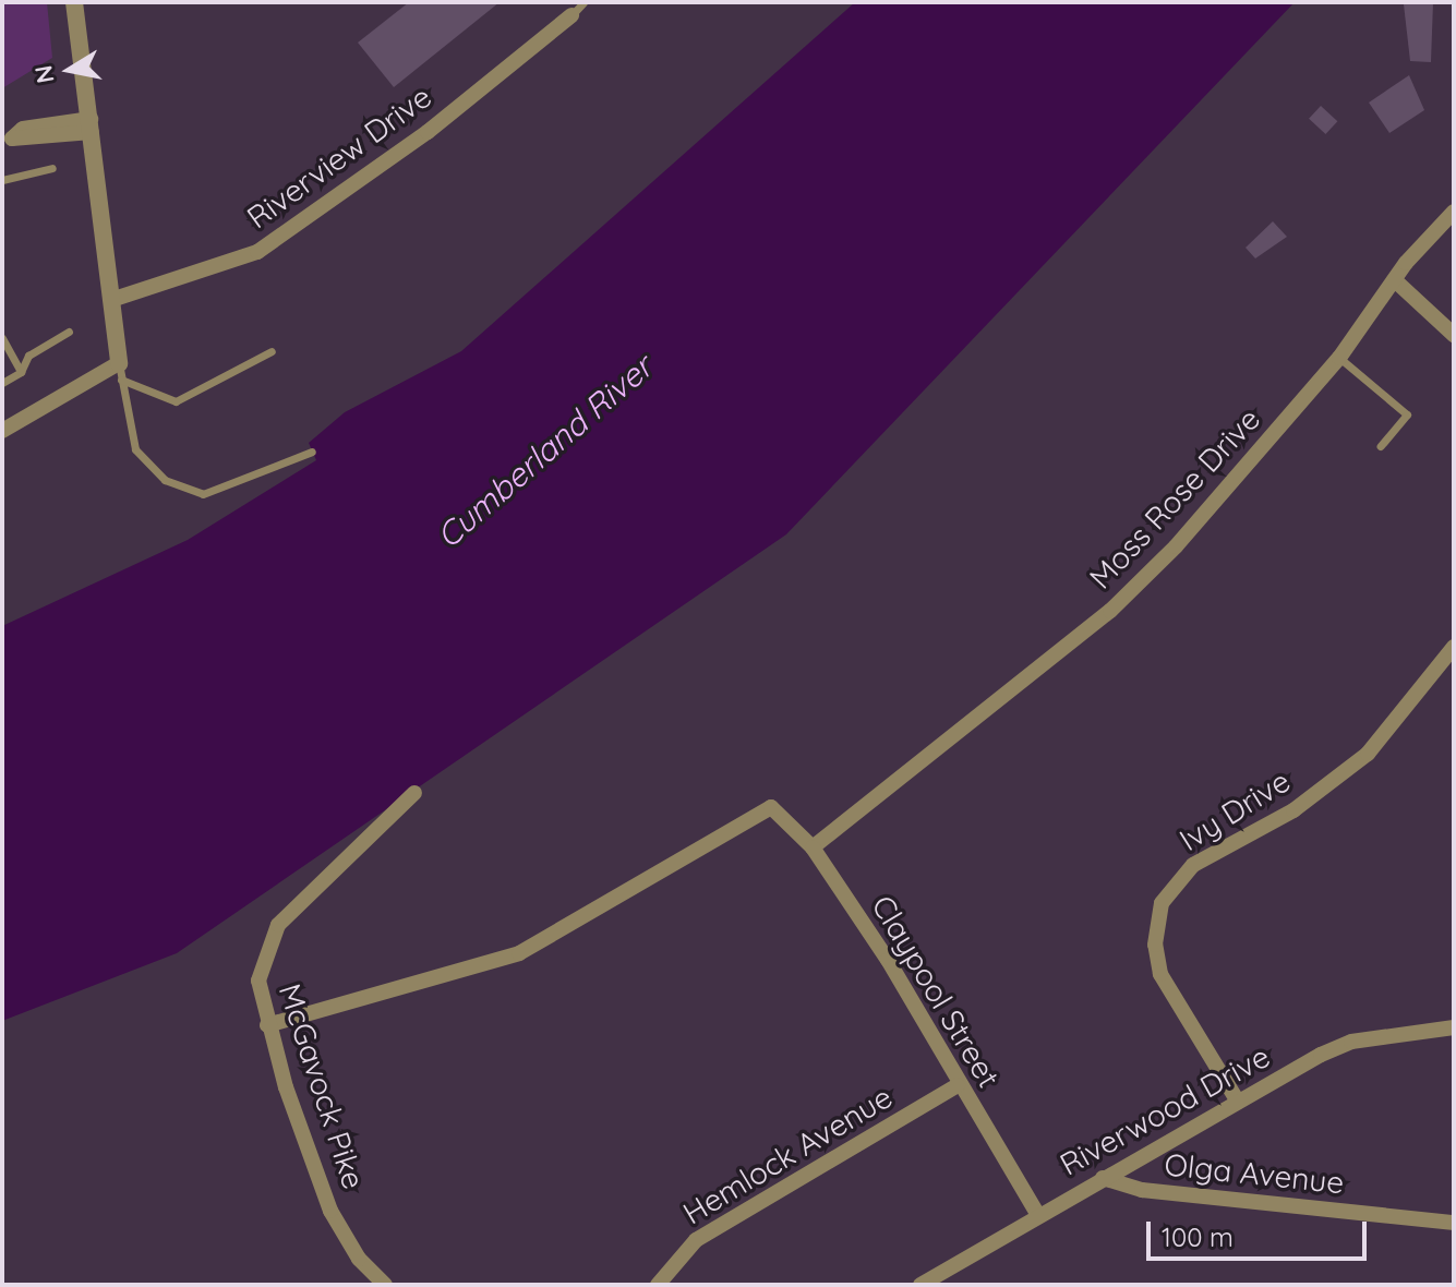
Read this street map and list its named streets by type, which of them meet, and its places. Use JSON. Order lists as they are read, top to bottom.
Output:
{
  "streets": {
    "street": [
      "Riverview Drive",
      "Moss Rose Drive",
      "Ivy Drive",
      "Claypool Street",
      "McGavock Pike",
      "Riverwood Drive",
      "Hemlock Avenue",
      "Olga Avenue"
    ]
  },
  "crossings": [
    ["Moss Rose Drive", "Claypool Street"],
    ["Ivy Drive", "Riverwood Drive"],
    ["Claypool Street", "McGavock Pike"],
    ["Claypool Street", "Riverwood Drive"],
    ["Claypool Street", "Hemlock Avenue"],
    ["Riverwood Drive", "Olga Avenue"]
  ],
  "water": ["Cumberland River"],
  "scale_bar": "100 m",
  "north": "left"
}
